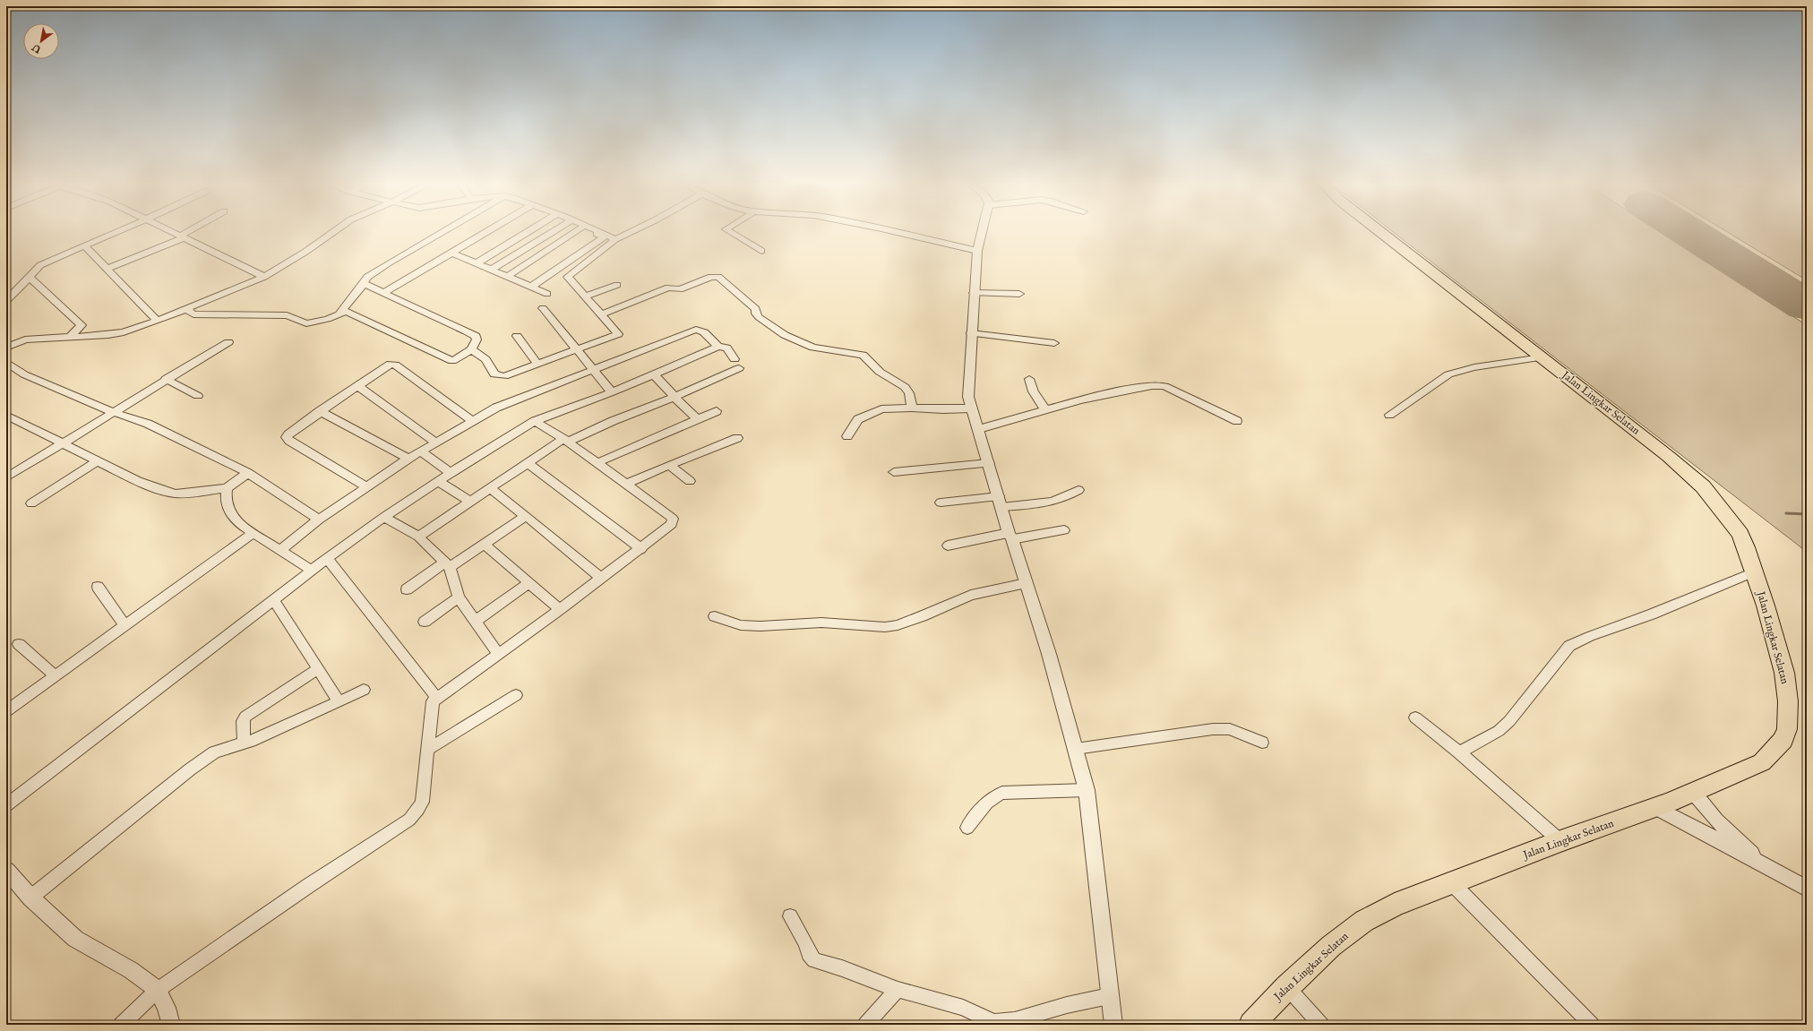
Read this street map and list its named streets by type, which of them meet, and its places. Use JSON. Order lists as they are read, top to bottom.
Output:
{
  "streets": {
    "highway": ["Jalan Lingkar Selatan"]
  },
  "north": "bottom left"
}
